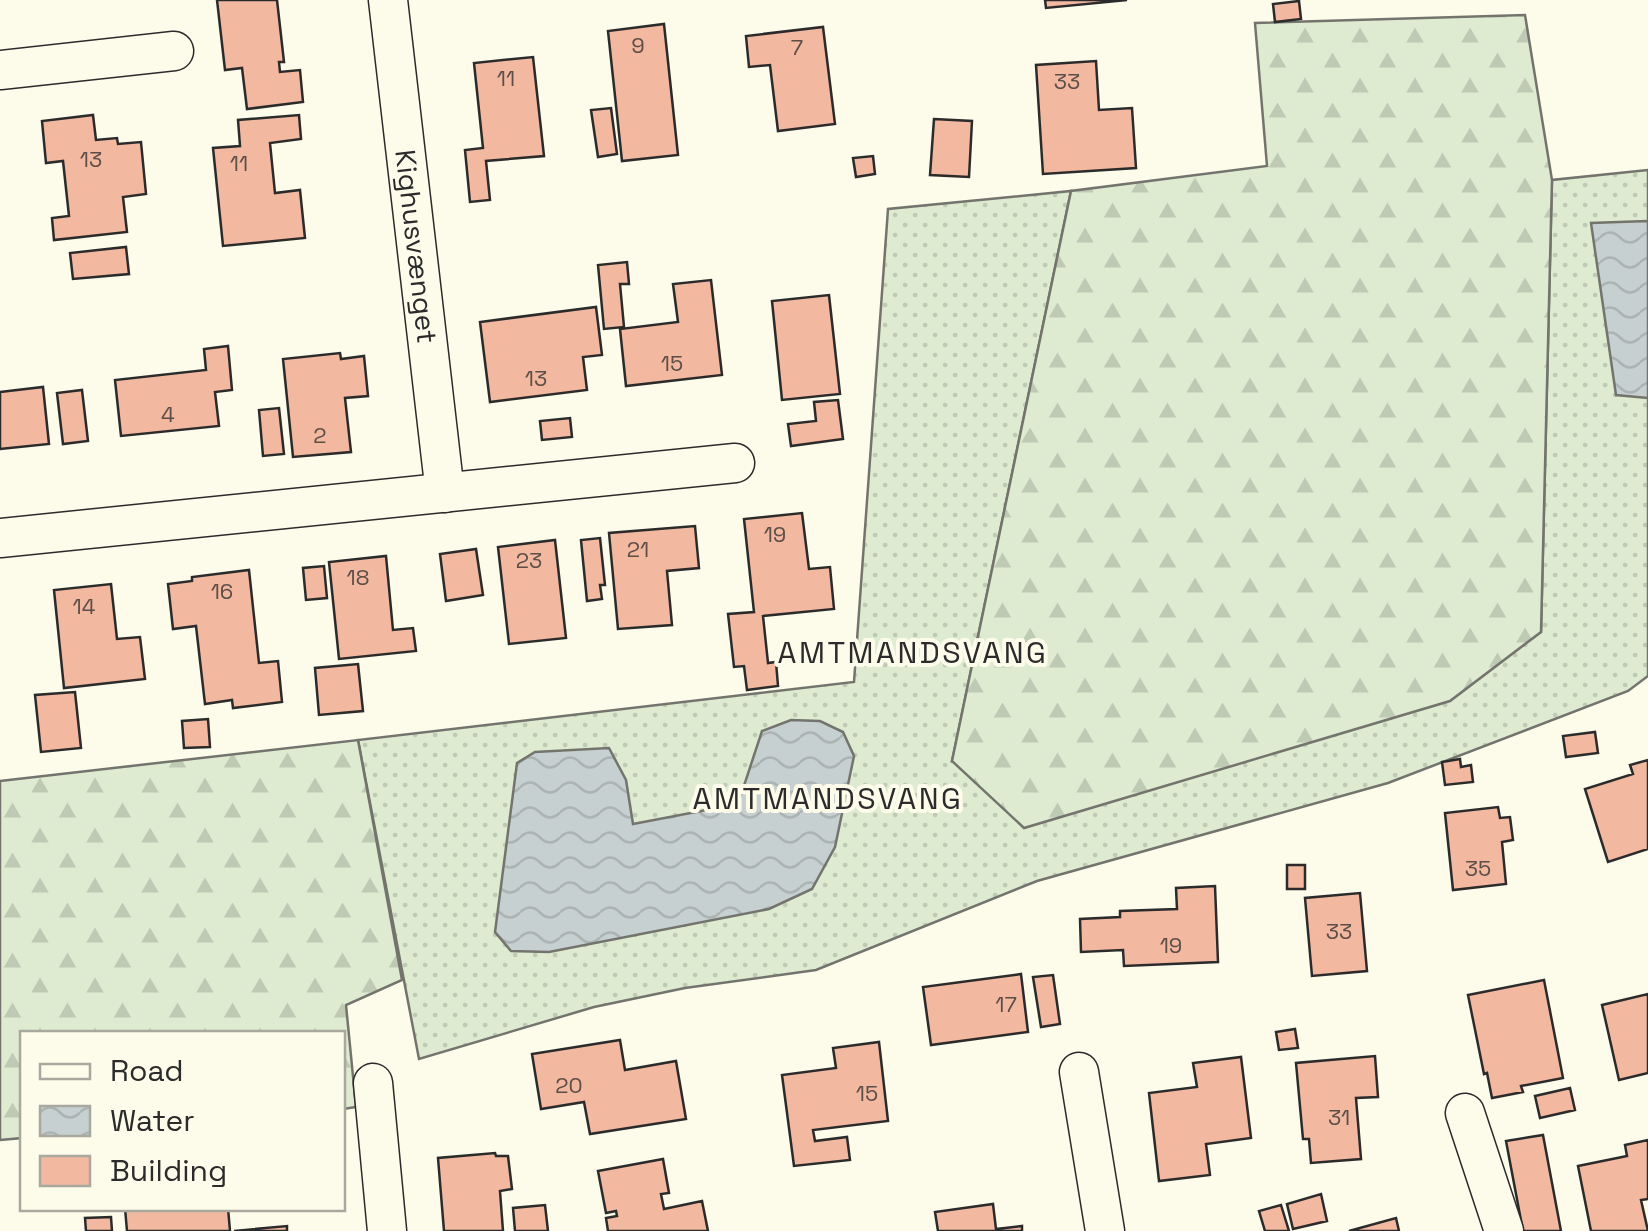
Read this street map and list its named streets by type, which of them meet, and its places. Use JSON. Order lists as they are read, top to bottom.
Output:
{
  "streets": {
    "street": ["Kighusvænget"]
  },
  "districts": ["AMTMANDSVANG", "AMTMANDSVANG"],
  "house_numbers": [
    "9",
    "7",
    "11",
    "33",
    "13",
    "11",
    "15",
    "13",
    "4",
    "2",
    "19",
    "21",
    "23",
    "18",
    "16",
    "14",
    "35",
    "33",
    "19",
    "17",
    "20",
    "15",
    "31"
  ],
  "legend": ["Road", "Water", "Building"]
}
